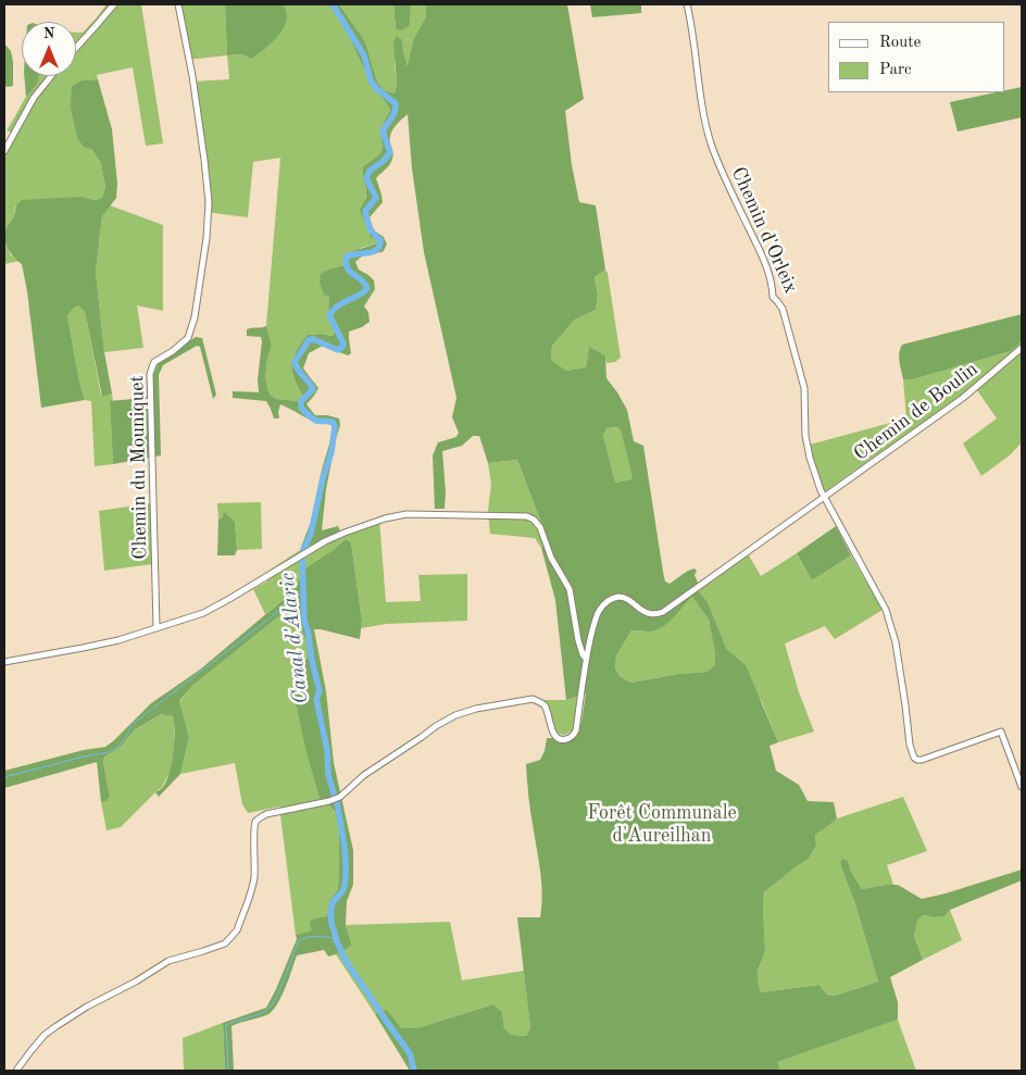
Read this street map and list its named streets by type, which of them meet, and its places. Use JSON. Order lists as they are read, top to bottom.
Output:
{
  "streets": {
    "street": ["Chemin d'Orleix", "Chemin de Boulin", "Chemin du Mouniquet"]
  },
  "crossings": [
    ["Chemin d'Orleix", "Chemin de Boulin"]
  ],
  "water": ["Canal d'Alaric"],
  "parks": ["Forêt Communale d'Aureilhan"],
  "legend": ["Route", "Parc"],
  "north": "top"
}
